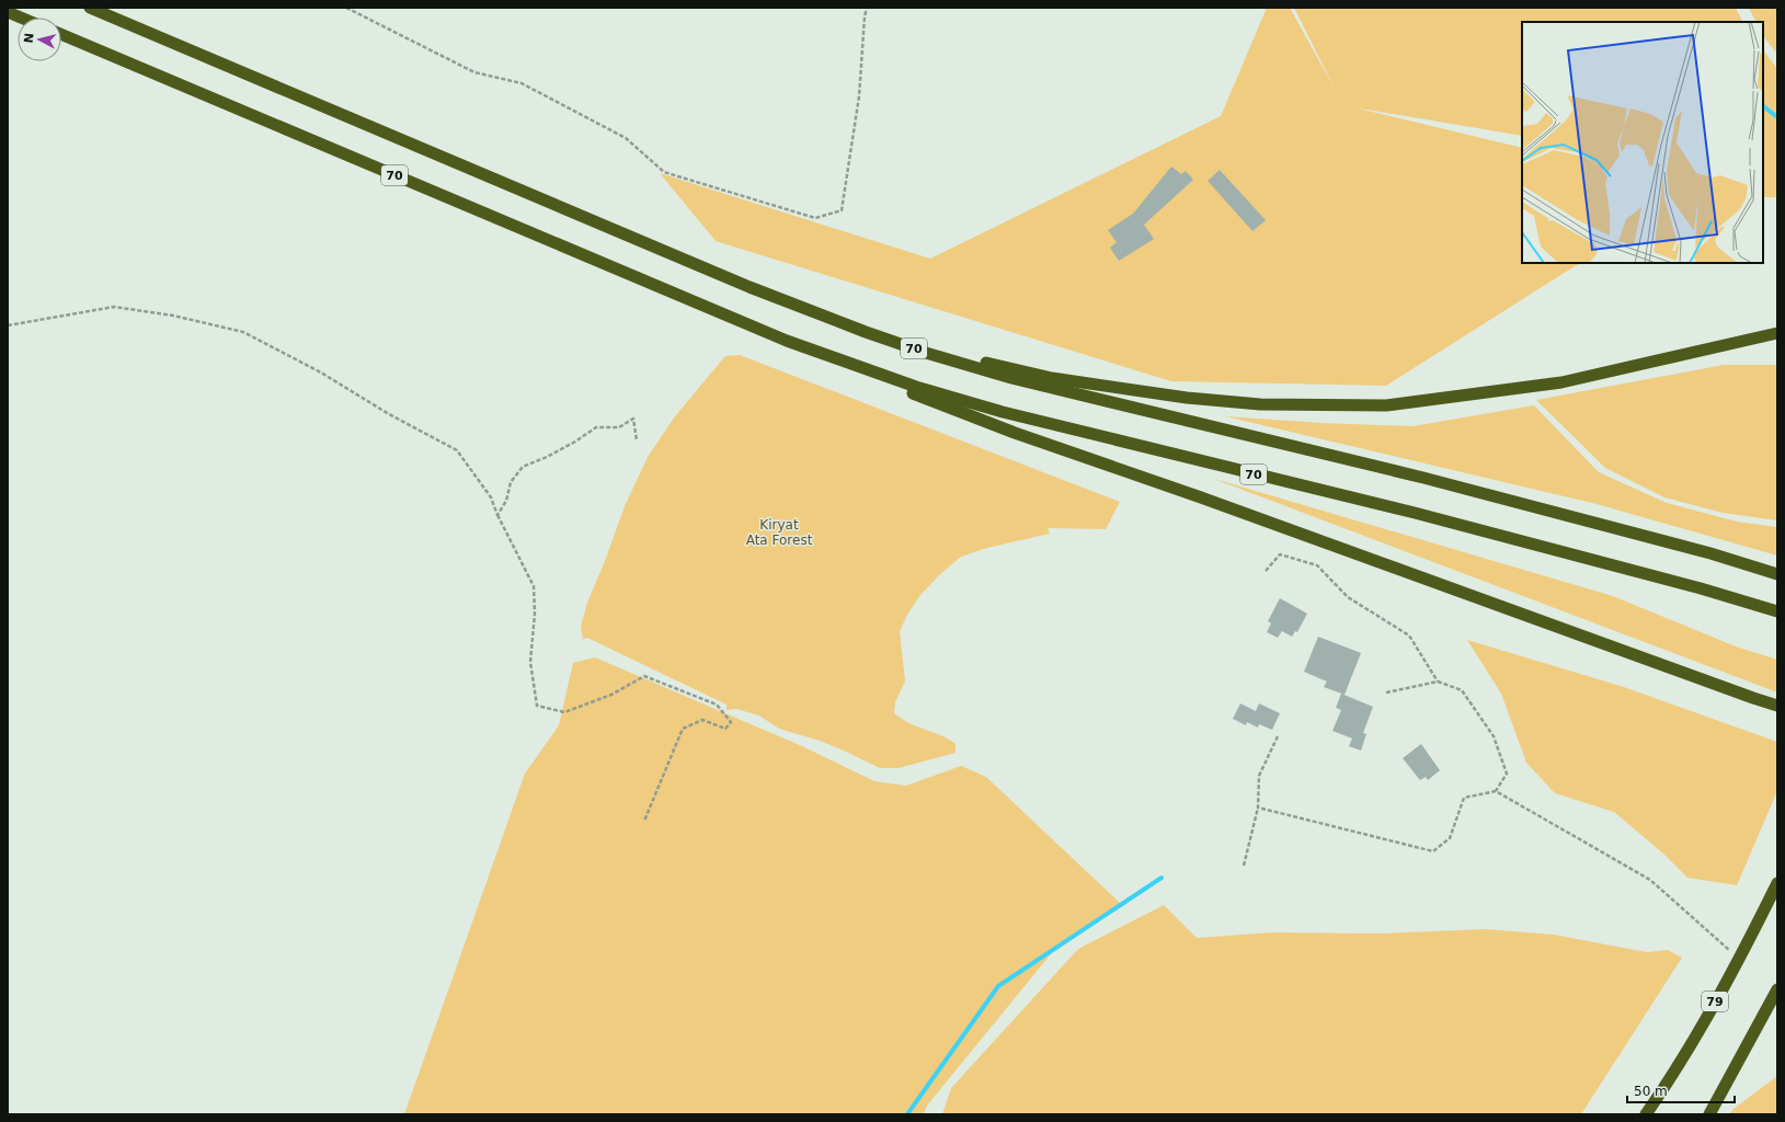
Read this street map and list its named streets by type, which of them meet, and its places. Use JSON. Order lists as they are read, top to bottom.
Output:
{
  "streets": {
    "highway": ["70", "79"]
  },
  "parks": ["Kiryat Ata Forest"],
  "scale_bar": "50 m",
  "north": "left"
}
